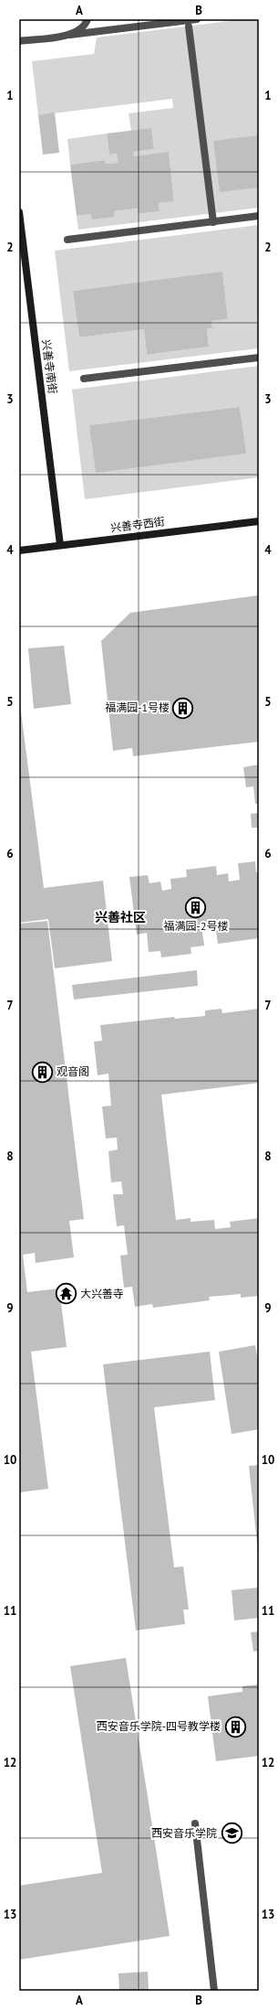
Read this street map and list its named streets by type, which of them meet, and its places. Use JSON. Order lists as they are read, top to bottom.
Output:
{
  "streets": {
    "street": ["兴善寺南街", "兴善寺西街"]
  },
  "crossings": [
    ["兴善寺南街", "兴善寺西街"]
  ],
  "districts": ["兴善社区"],
  "places": {
    "building": [
      "福满园-1号楼",
      "福满园-2号楼",
      "观音阁",
      "西安音乐学院-四号教学楼"
    ],
    "temple": ["大兴善寺"],
    "school or university": ["西安音乐学院"]
  },
  "grid": {
    "columns": ["A", "B"],
    "rows": [
      "1",
      "2",
      "3",
      "4",
      "5",
      "6",
      "7",
      "8",
      "9",
      "10",
      "11",
      "12",
      "13"
    ]
  }
}
